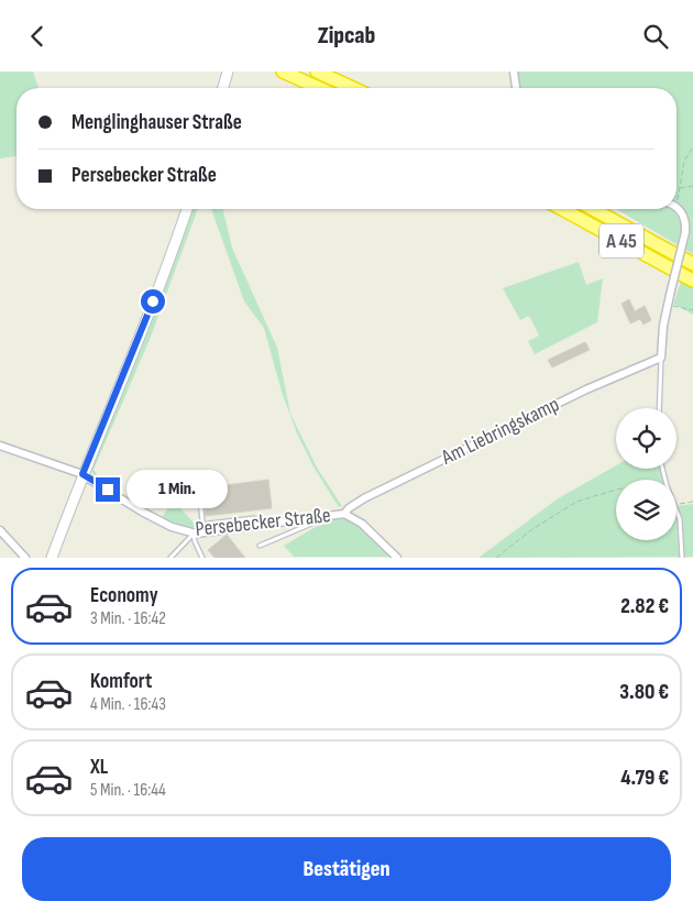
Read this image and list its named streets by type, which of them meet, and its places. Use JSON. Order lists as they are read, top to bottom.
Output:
{
  "streets": {
    "highway": ["A 45"],
    "street": ["Am Liebringskamp", "Persebecker Straße"]
  },
  "crossings": [
    ["Am Liebringskamp", "Persebecker Straße"]
  ],
  "page": {
    "header": "Zipcab",
    "banner": ["Menglinghauser Straße", "Persebecker Straße"],
    "bubble": "1 Min.",
    "list": [
      {
        "name": "Economy",
        "note": "3 Min. · 16:42",
        "value": "2.82 €"
      },
      {
        "name": "Komfort",
        "note": "4 Min. · 16:43",
        "value": "3.80 €"
      },
      {
        "name": "XL",
        "note": "5 Min. · 16:44",
        "value": "4.79 €"
      }
    ],
    "buttons": "Bestätigen"
  }
}
